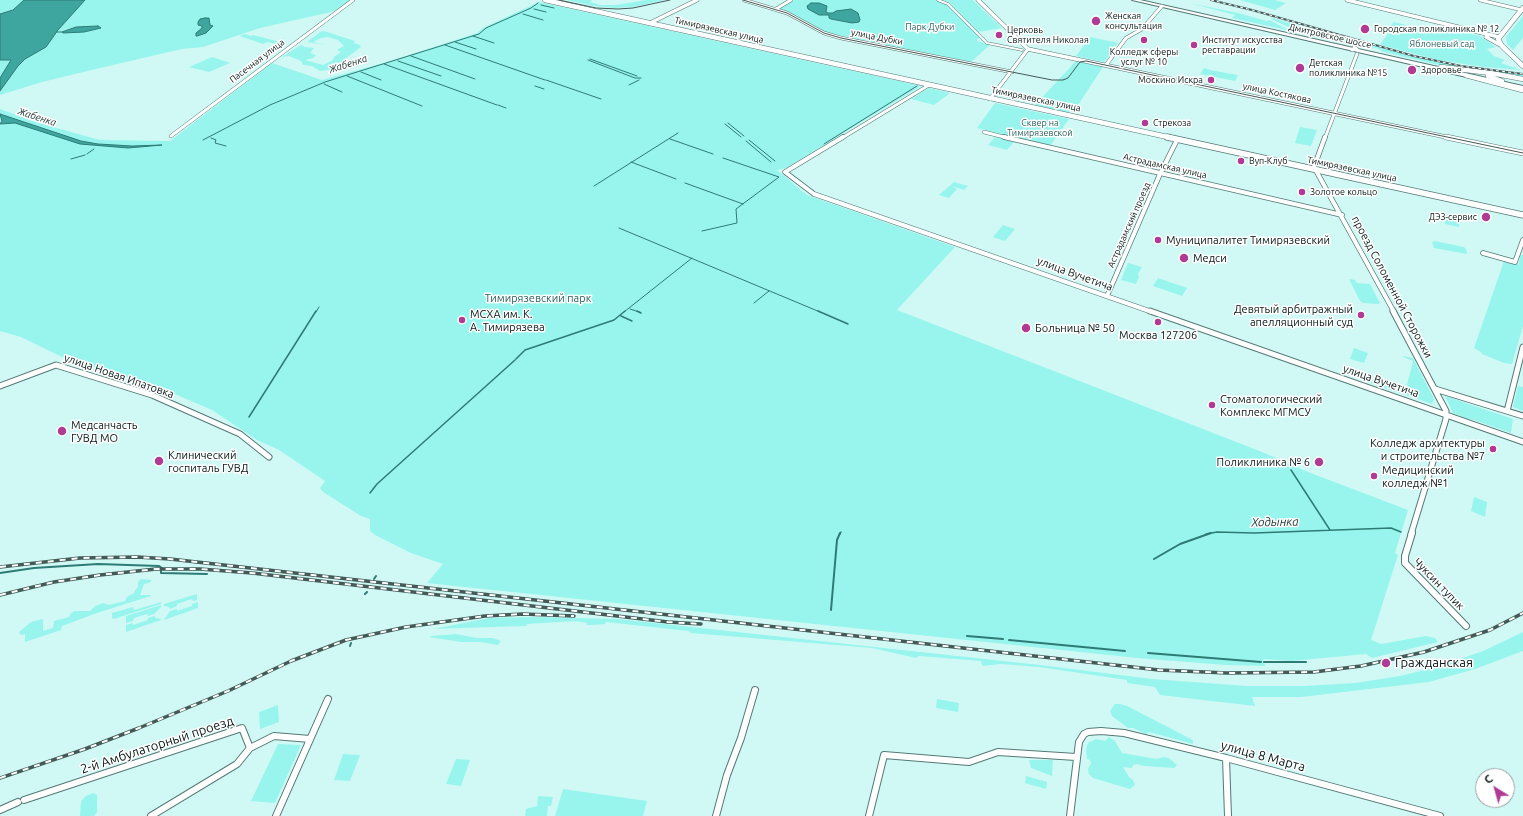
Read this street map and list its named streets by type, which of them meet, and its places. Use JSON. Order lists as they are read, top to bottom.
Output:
{
  "streets": {
    "main road": ["Тимирязевская улица", "Дмитровское шоссе"],
    "street": [
      "улица Дубки",
      "Пасечная улица",
      "улица Костякова",
      "Астрадамская улица",
      "Астрадамский проезд",
      "улица Вучетича",
      "проезд Соломенной Сторожки",
      "улица Новая Ипатовка",
      "Чуксин тупик",
      "2-й Амбулаторный проезд",
      "улица 8 Марта"
    ]
  },
  "crossings": [
    ["Тимирязевская улица", "Астрадамский проезд"],
    ["Тимирязевская улица", "улица Вучетича"],
    ["Тимирязевская улица", "проезд Соломенной Сторожки"],
    ["Астрадамская улица", "Астрадамский проезд"],
    ["Астрадамская улица", "проезд Соломенной Сторожки"],
    ["Астрадамский проезд", "улица Вучетича"],
    ["улица Вучетича", "проезд Соломенной Сторожки"],
    ["улица Вучетича", "Чуксин тупик"],
    ["проезд Соломенной Сторожки", "Чуксин тупик"]
  ],
  "water": ["Жабенка", "Ходынка"],
  "parks": [
    "Парк Дубки",
    "Яблоневый сад",
    "Сквер на Тимирязевской",
    "Тимирязевский парк"
  ],
  "places": [
    "Женская консультация",
    "Городская поликлиника № 12",
    "Церковь Святителя Николая",
    "Колледж сферы услуг № 10",
    "Институт искусства реставрации",
    "Детская поликлиника №15",
    "Здоровье",
    "Москино Искра",
    "Стрекоза",
    "Вуп-Клуб",
    "Золотое кольцо",
    "ДЭЗ-сервис",
    "Муниципалитет Тимирязевский",
    "Медси",
    "Девятый арбитражный апелляционный суд",
    "МСХА им. К. А. Тимирязева",
    "Москва 127206",
    "Больница № 50",
    "Стоматологический Комплекс МГМСУ",
    "Медсанчасть ГУВД МО",
    "Колледж архитектуры и строительства №7",
    "Клинический госпиталь ГУВД",
    "Поликлиника № 6",
    "Медицинский колледж №1",
    "Гражданская"
  ],
  "north": "top left"
}
